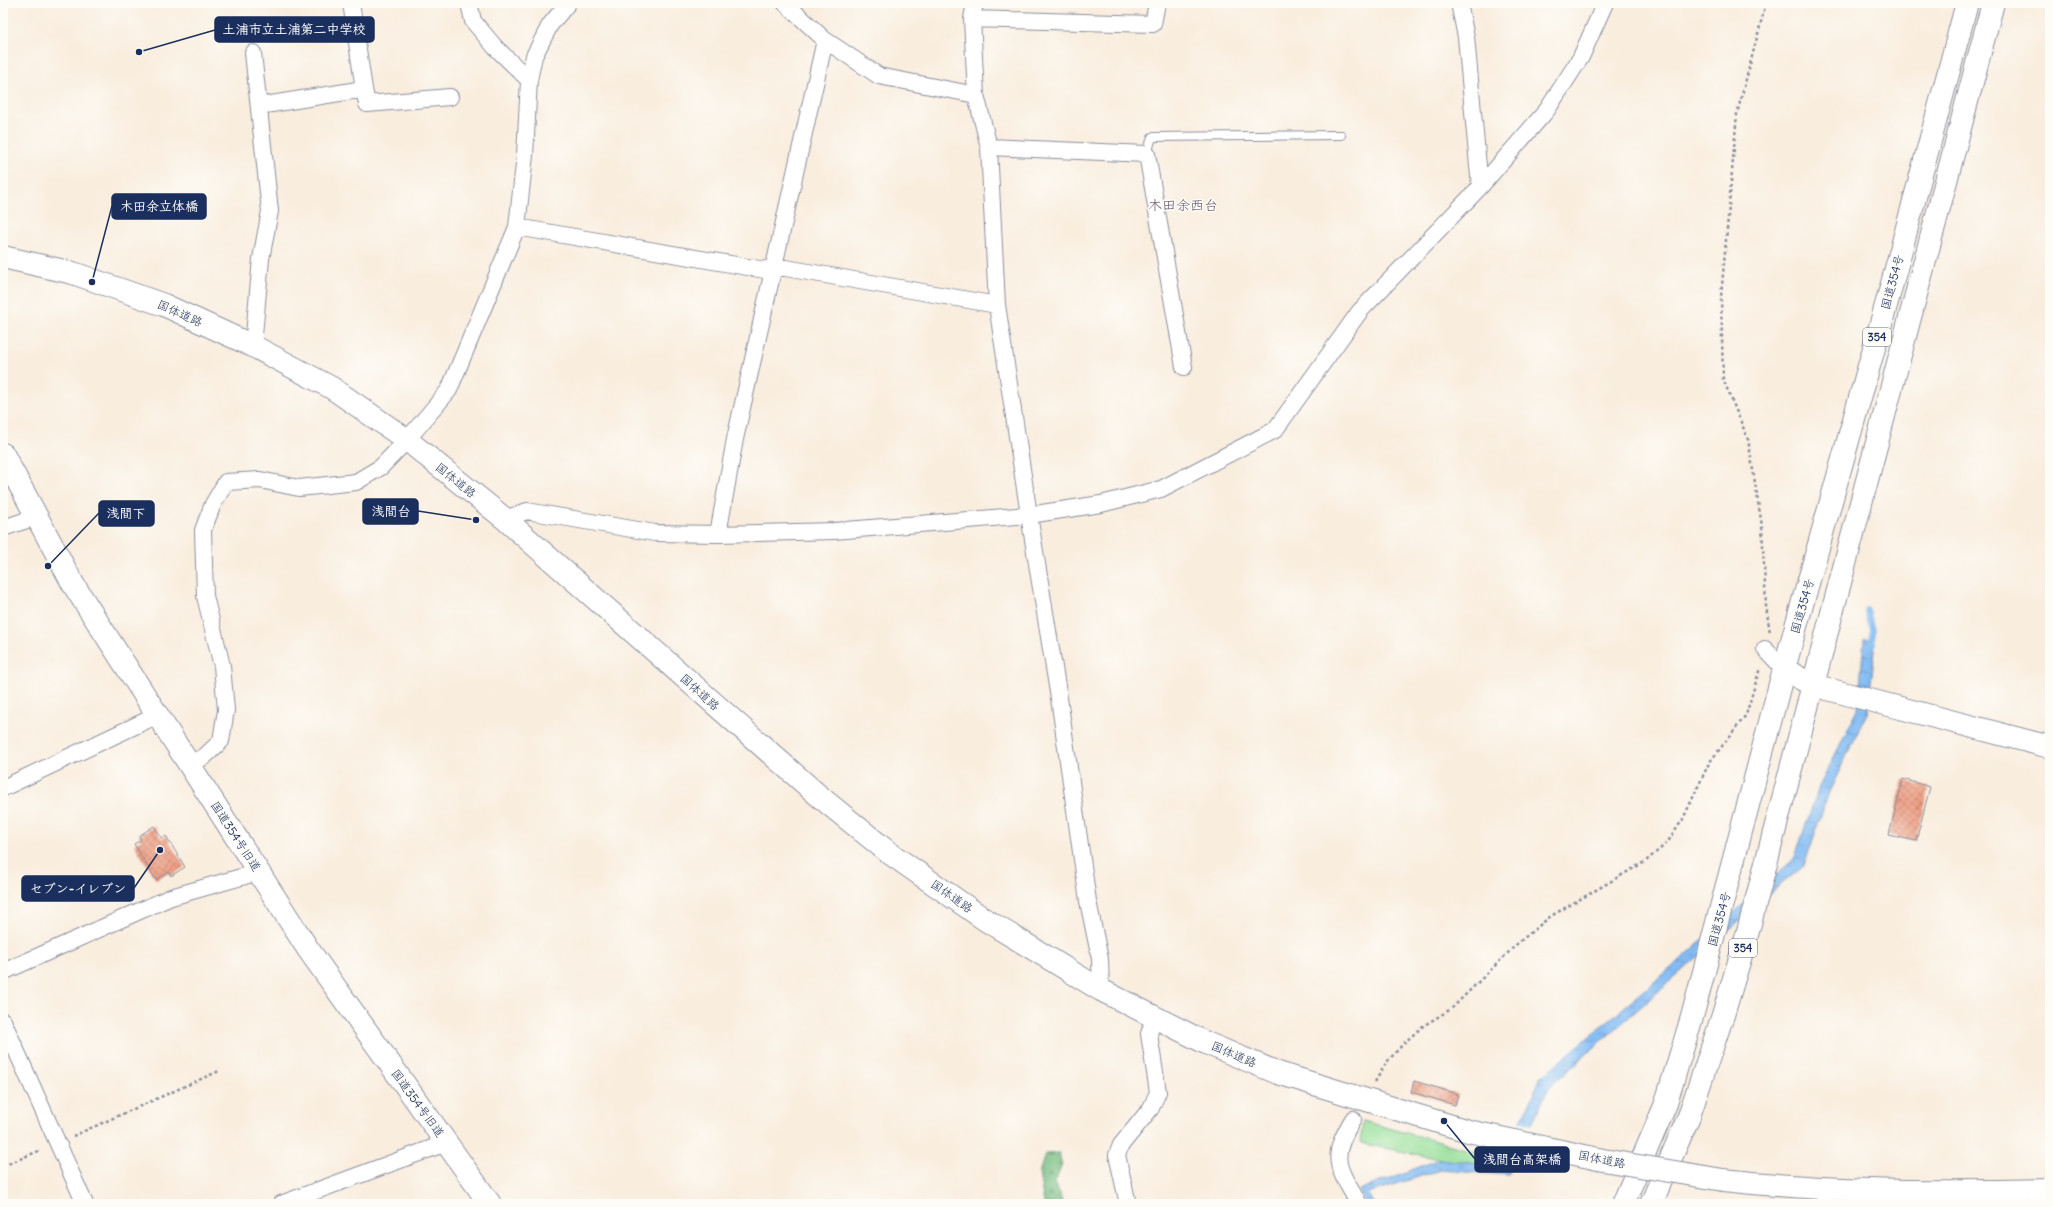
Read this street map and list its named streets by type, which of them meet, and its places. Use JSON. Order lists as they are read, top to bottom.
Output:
{
  "streets": {
    "main road": [
      "国道354号",
      "国体道路",
      "354",
      "国道354号旧道"
    ]
  },
  "districts": ["木田余西台"],
  "places": [
    "土浦市立土浦第二中学校",
    "木田余立体橋",
    "浅間台",
    "浅間下",
    "セブン-イレブン",
    "浅間台高架橋"
  ]
}
